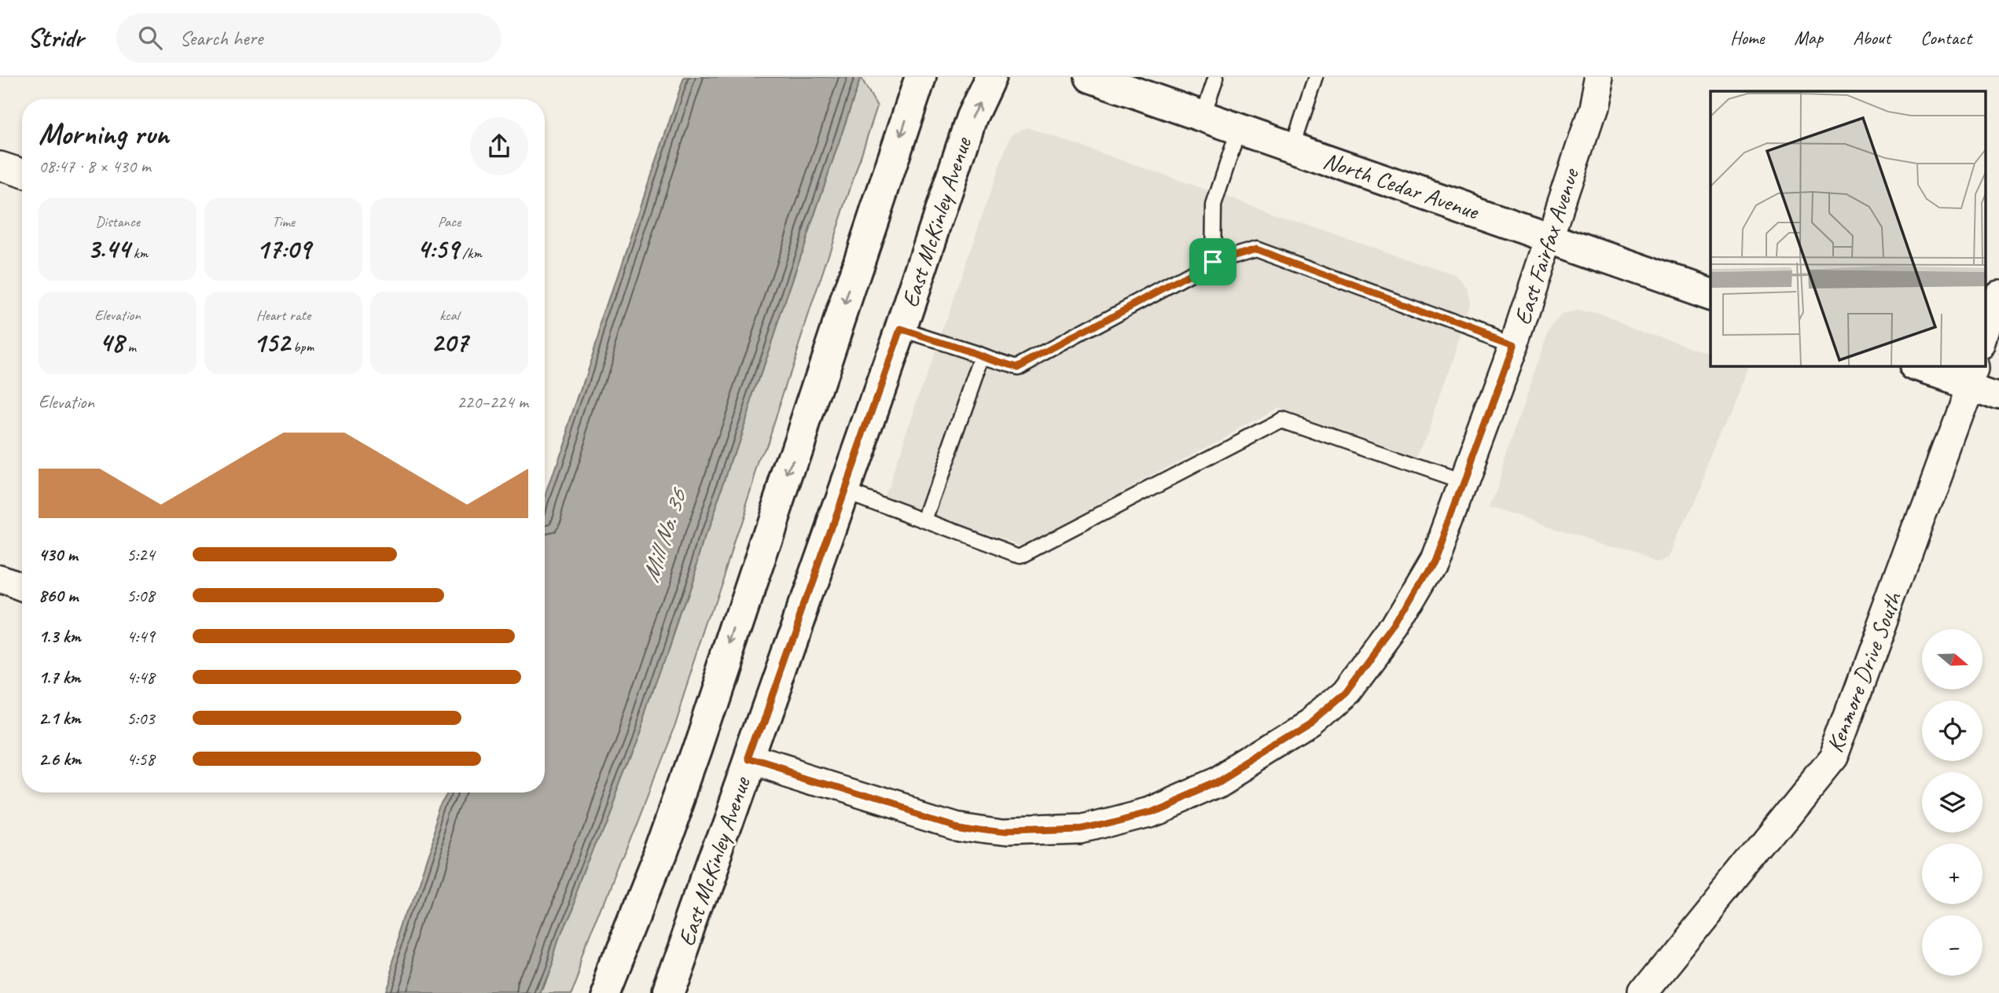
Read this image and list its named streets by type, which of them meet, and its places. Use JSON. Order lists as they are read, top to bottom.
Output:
{
  "streets": {
    "main road": ["North Cedar Avenue", "East McKinley Avenue"],
    "street": ["East Fairfax Avenue", "Kenmore Drive South"]
  },
  "crossings": [
    ["North Cedar Avenue", "East Fairfax Avenue"],
    ["East McKinley Avenue", "East Fairfax Avenue"]
  ],
  "water": ["Mill No. 36"],
  "north": "right",
  "page": {
    "header": "Stridr",
    "search": "Search here",
    "nav": [
      "Home",
      "Map",
      "About",
      "Contact"
    ],
    "heading": ["Morning run", "08:47 · 8 × 430 m"],
    "stats": [
      ["Distance", "3.44 km"],
      ["Time", "17:09"],
      ["Pace", "4:59 /km"],
      ["Elevation", "48 m"],
      ["Heart rate", "152 bpm"],
      ["kcal", "207"]
    ],
    "chart": ["Elevation", "220–224 m"],
    "list": [
      {
        "name": "430 m",
        "note": "5:24"
      },
      {
        "name": "860 m",
        "note": "5:08"
      },
      {
        "name": "1.3 km",
        "note": "4:49"
      },
      {
        "name": "1.7 km",
        "note": "4:48"
      },
      {
        "name": "2.1 km",
        "note": "5:03"
      },
      {
        "name": "2.6 km",
        "note": "4:58"
      }
    ],
    "map_buttons": ["+", "−"]
  }
}
